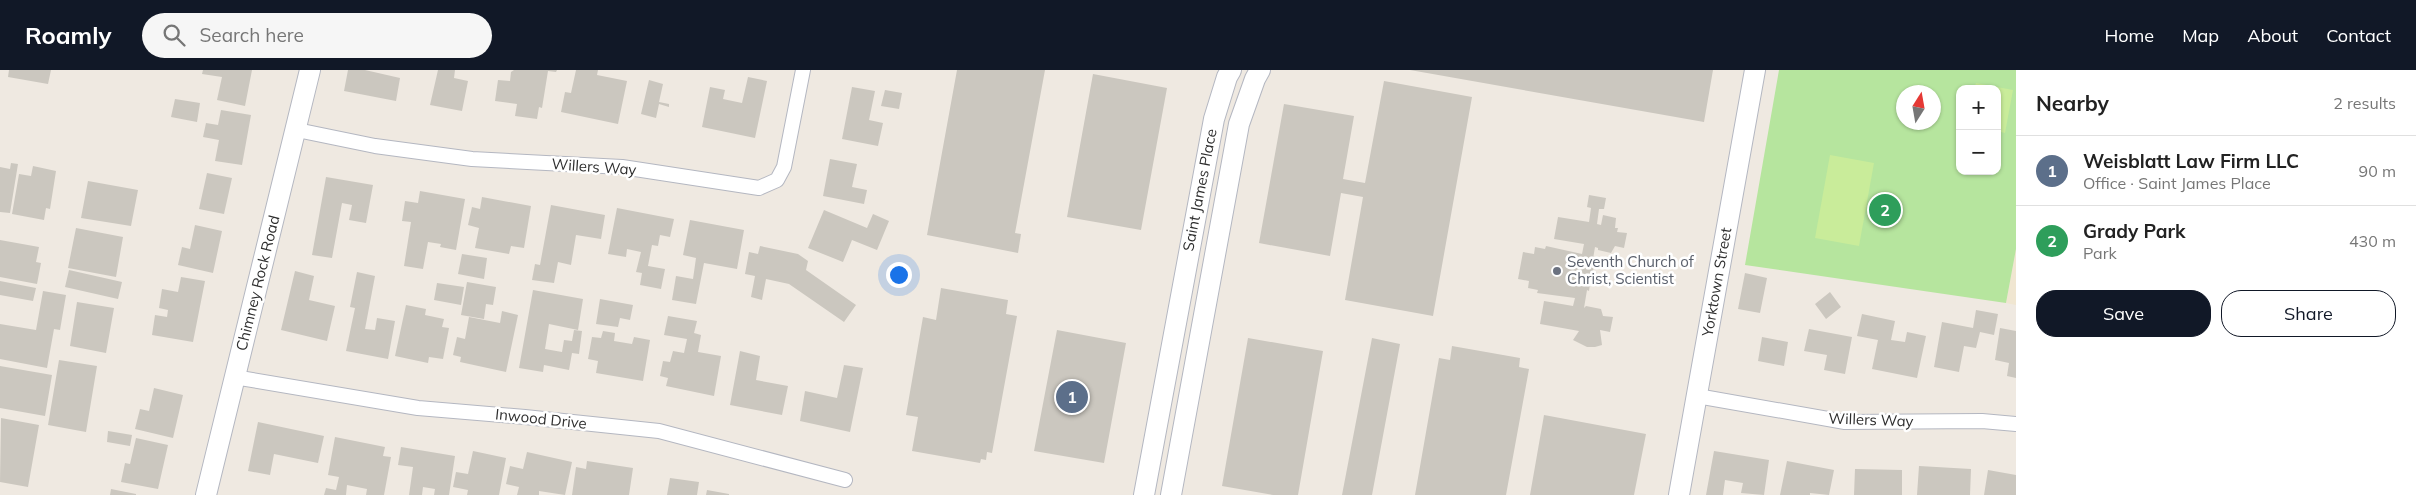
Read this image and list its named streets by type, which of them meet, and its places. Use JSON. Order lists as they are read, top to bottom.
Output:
{
  "streets": {
    "street": [
      "Willers Way",
      "Saint James Place",
      "Yorktown Street",
      "Chimney Rock Road",
      "Inwood Drive"
    ]
  },
  "crossings": [
    ["Willers Way", "Yorktown Street"],
    ["Willers Way", "Chimney Rock Road"],
    ["Chimney Rock Road", "Inwood Drive"]
  ],
  "places": ["Seventh Church of Christ, Scientist"],
  "north": "top",
  "page": {
    "header": "Roamly",
    "search": "Search here",
    "nav": [
      "Home",
      "Map",
      "About",
      "Contact"
    ],
    "heading": ["Nearby", "2 results"],
    "map_buttons": ["+", "−"],
    "list": [
      {
        "mark": "1",
        "name": "Weisblatt Law Firm LLC",
        "note": "Office · Saint James Place",
        "value": "90 m"
      },
      {
        "mark": "2",
        "name": "Grady Park",
        "note": "Park",
        "value": "430 m"
      }
    ],
    "pins": ["2", "1"],
    "buttons": ["Save", "Share"]
  }
}
